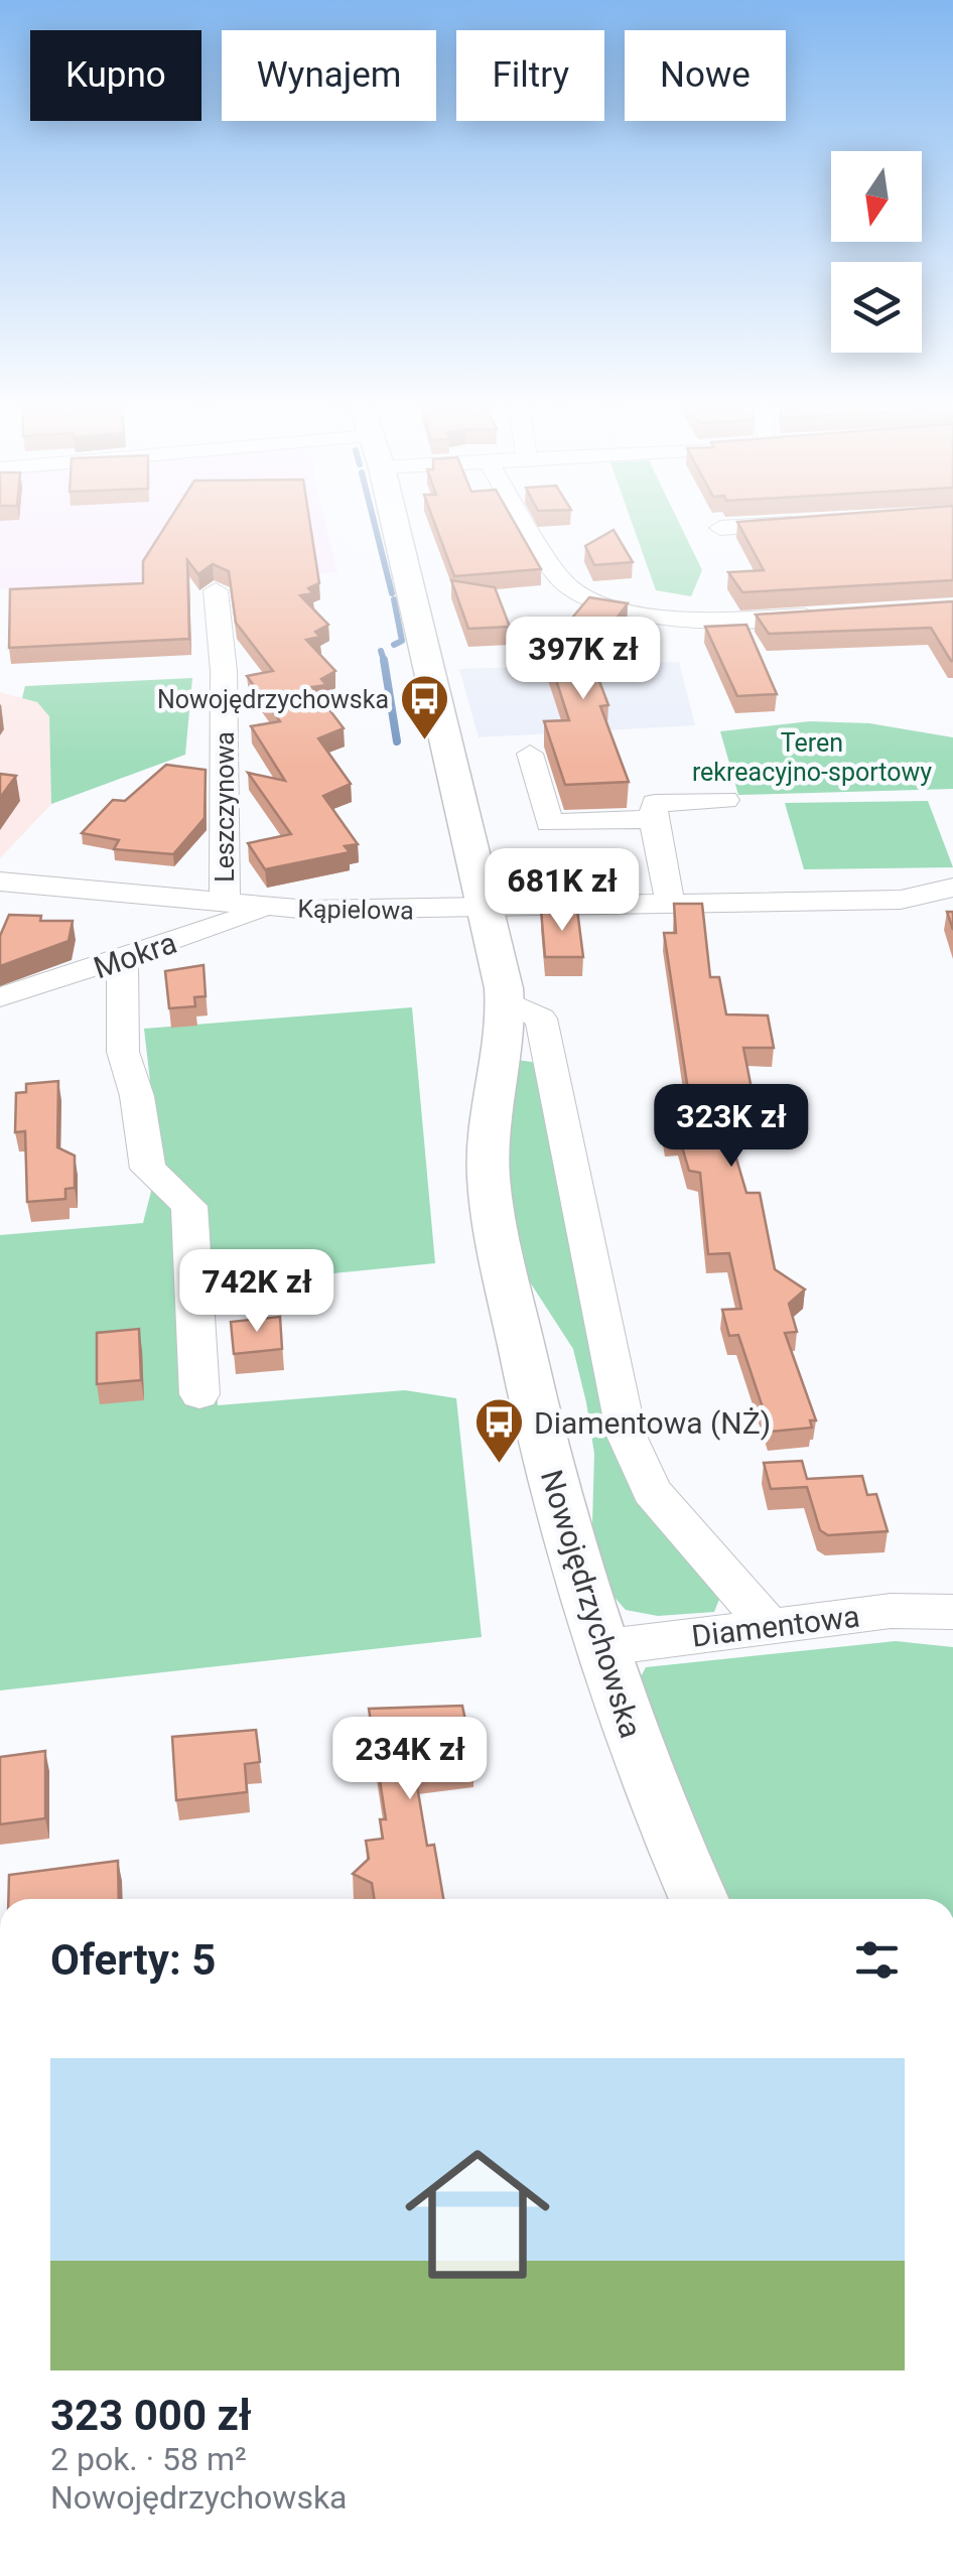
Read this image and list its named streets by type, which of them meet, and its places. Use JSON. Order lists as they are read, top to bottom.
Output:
{
  "streets": {
    "street": [
      "Leszczynowa",
      "Kąpielowa",
      "Mokra",
      "Nowojędrzychowska",
      "Diamentowa"
    ]
  },
  "crossings": [
    ["Leszczynowa", "Kąpielowa"],
    ["Kąpielowa", "Mokra"],
    ["Kąpielowa", "Nowojędrzychowska"],
    ["Nowojędrzychowska", "Diamentowa"]
  ],
  "parks": ["Teren rekreacyjno-sportowy"],
  "places": {
    "bus stop": ["Nowojędrzychowska", "Diamentowa (NŻ)"]
  },
  "north": "bottom",
  "page": {
    "chip": [
      "Kupno",
      "Wynajem",
      "Filtry",
      "Nowe"
    ],
    "price": [
      "397K zł",
      "681K zł",
      "323K zł",
      "742K zł",
      "234K zł"
    ],
    "heading": "Oferty: 5",
    "list": [
      {
        "name": "323 000 zł",
        "note": "2 pok. · 58 m² · Nowojędrzychowska"
      }
    ]
  }
}
